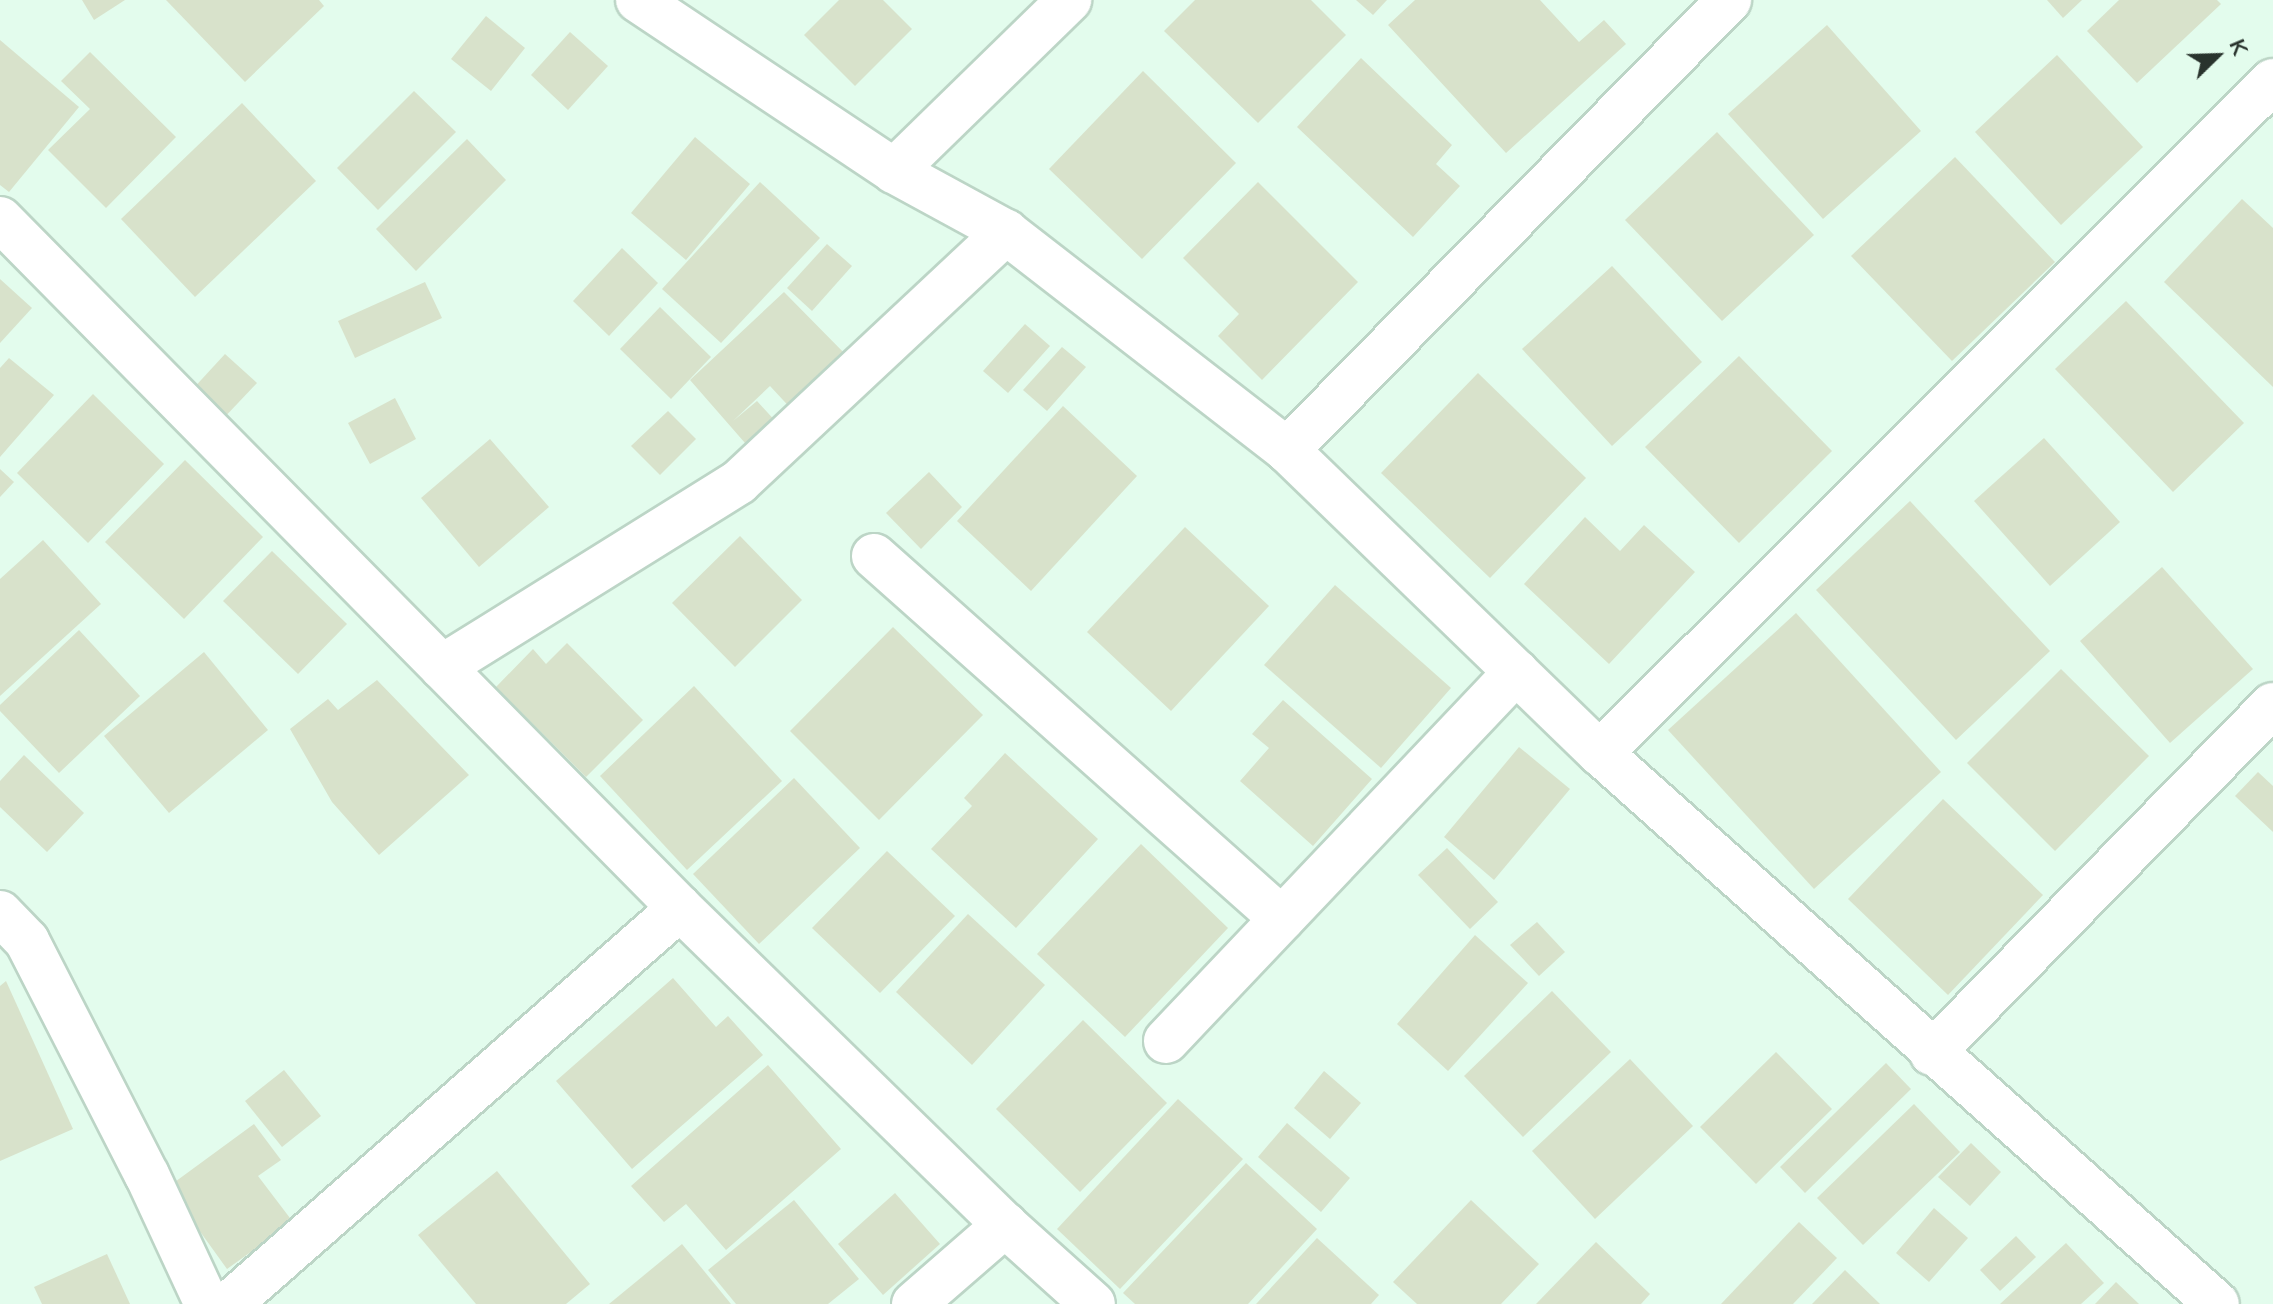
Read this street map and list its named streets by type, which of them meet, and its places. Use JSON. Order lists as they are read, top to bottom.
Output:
{
  "north": "top right"
}
